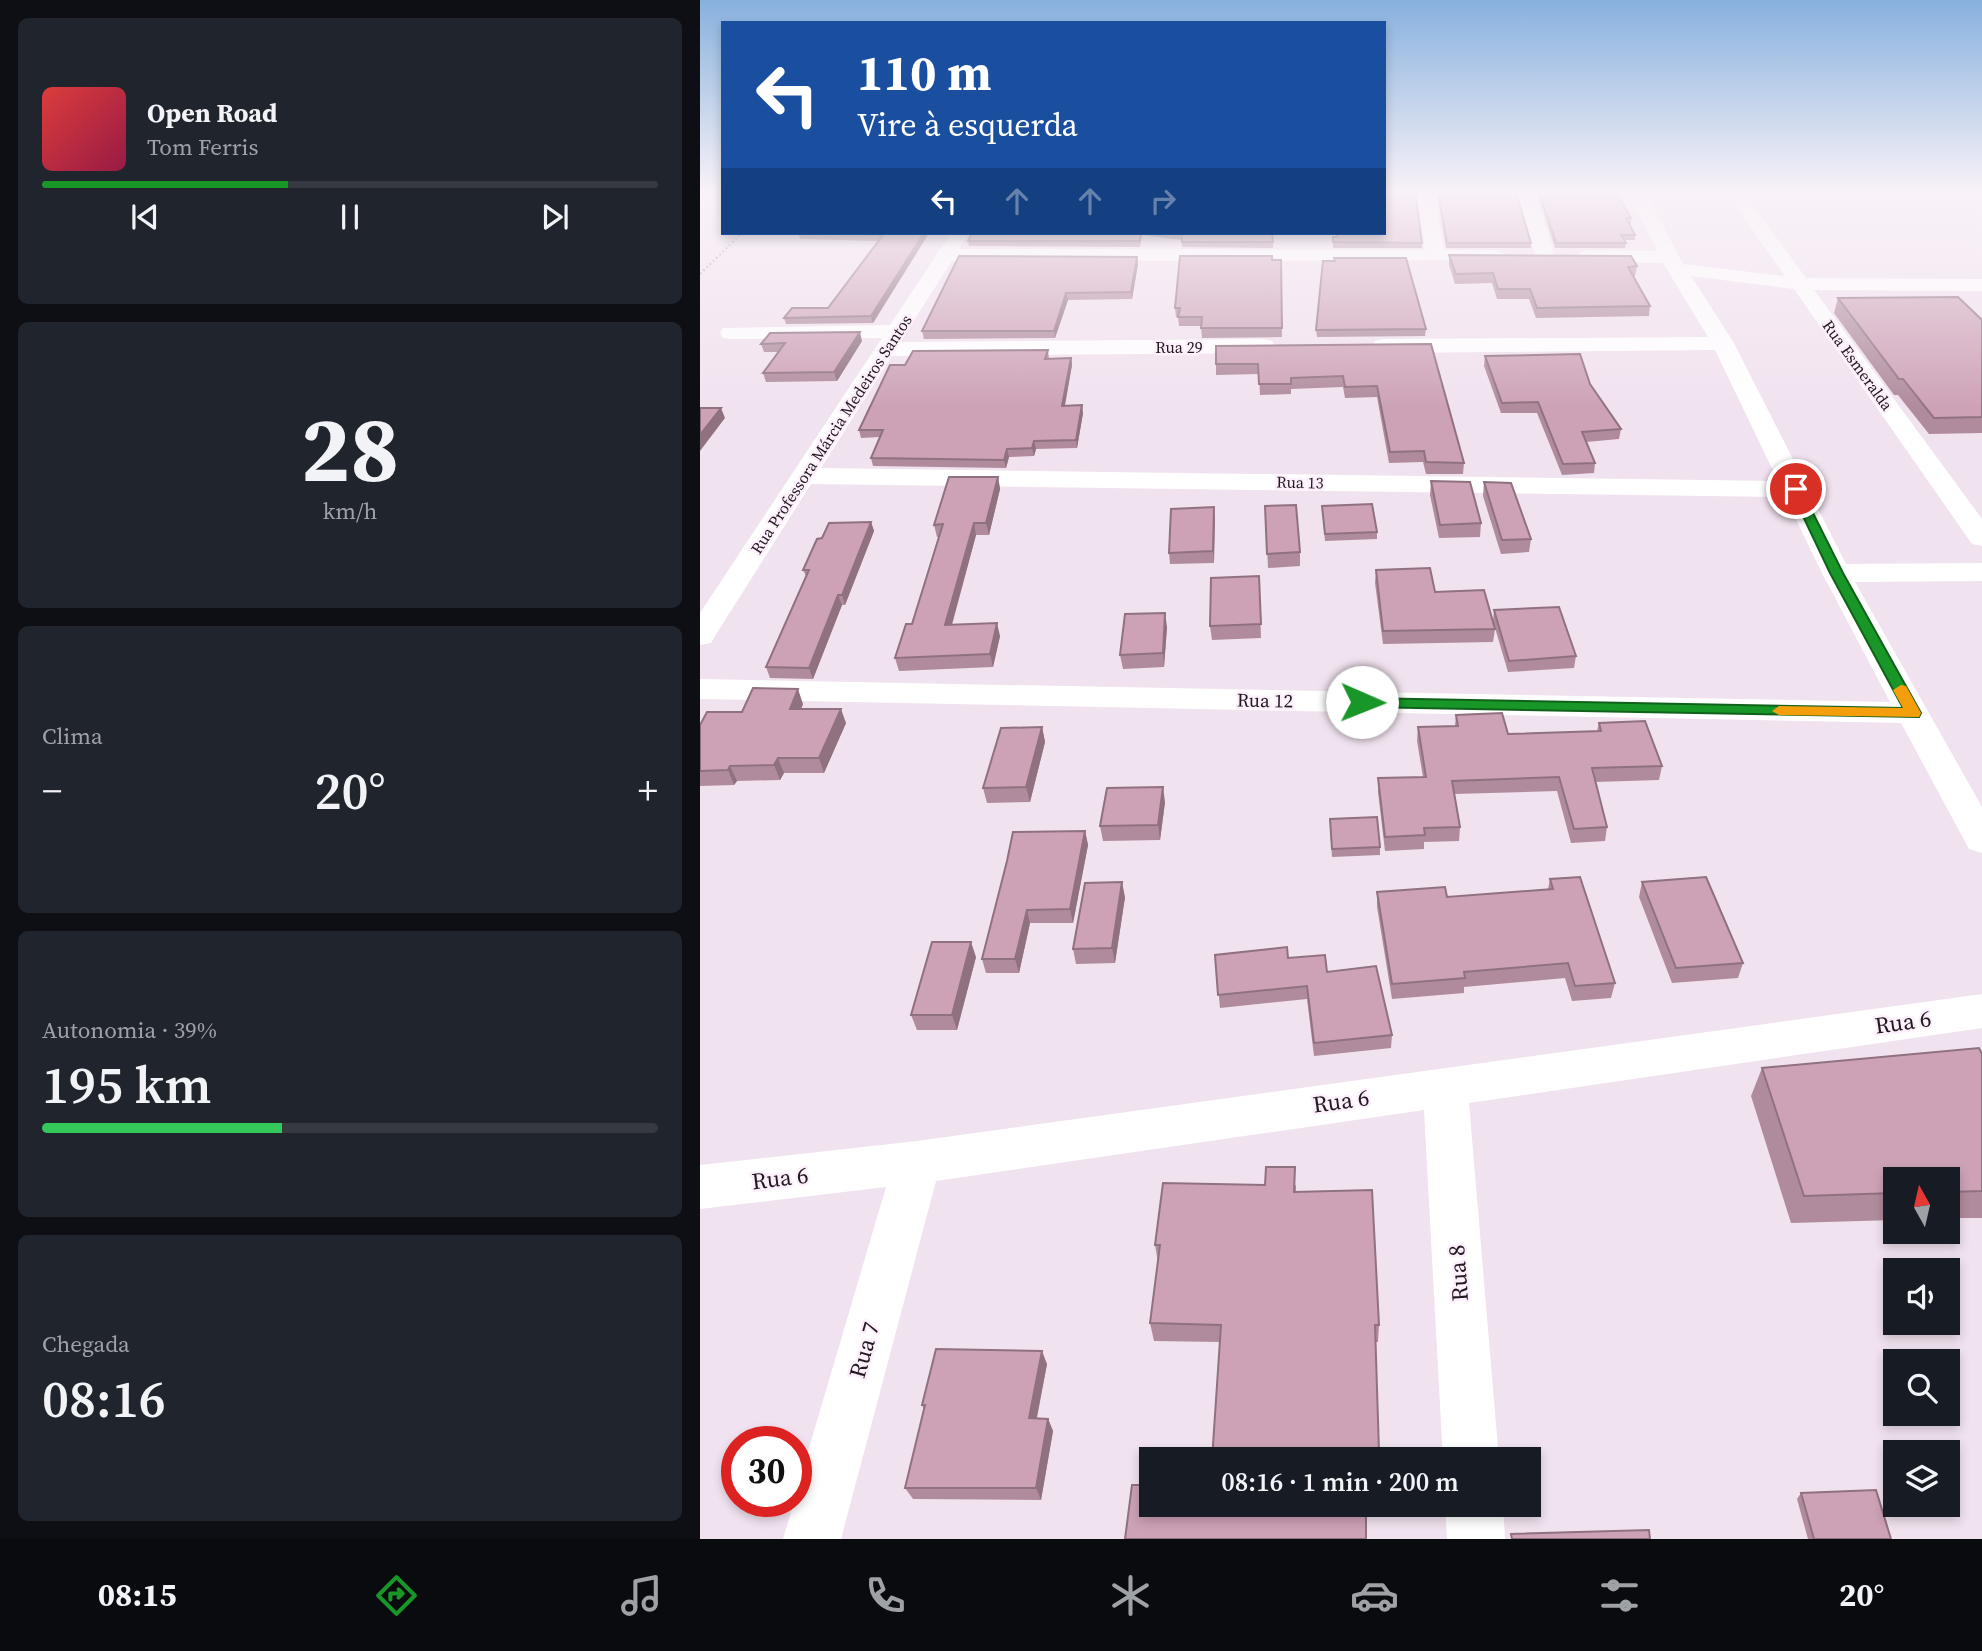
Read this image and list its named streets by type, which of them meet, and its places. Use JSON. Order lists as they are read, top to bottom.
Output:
{
  "streets": {
    "street": [
      "Rua 29",
      "Rua Esmeralda",
      "Rua Professora Márcia Medeiros Santos",
      "Rua 13",
      "Rua 12",
      "Rua 6",
      "Rua 8",
      "Rua 7"
    ]
  },
  "crossings": [
    ["Rua 29", "Rua Professora Márcia Medeiros Santos"],
    ["Rua Professora Márcia Medeiros Santos", "Rua 13"],
    ["Rua 6", "Rua 8"],
    ["Rua 6", "Rua 7"]
  ],
  "north": "top",
  "page": {
    "turn": ["110 m", "Vire à esquerda"],
    "song": ["Open Road", "Tom Ferris"],
    "tile": [
      ["28", "km/h"],
      "Clima",
      ["Autonomia · 39%", "195 km"],
      ["Chegada", "08:16"]
    ],
    "heat": ["−", "20°", "+"],
    "limit": "30",
    "trip": "08:16 · 1 min · 200 m",
    "tabs": ["08:15", "20°"]
  }
}
